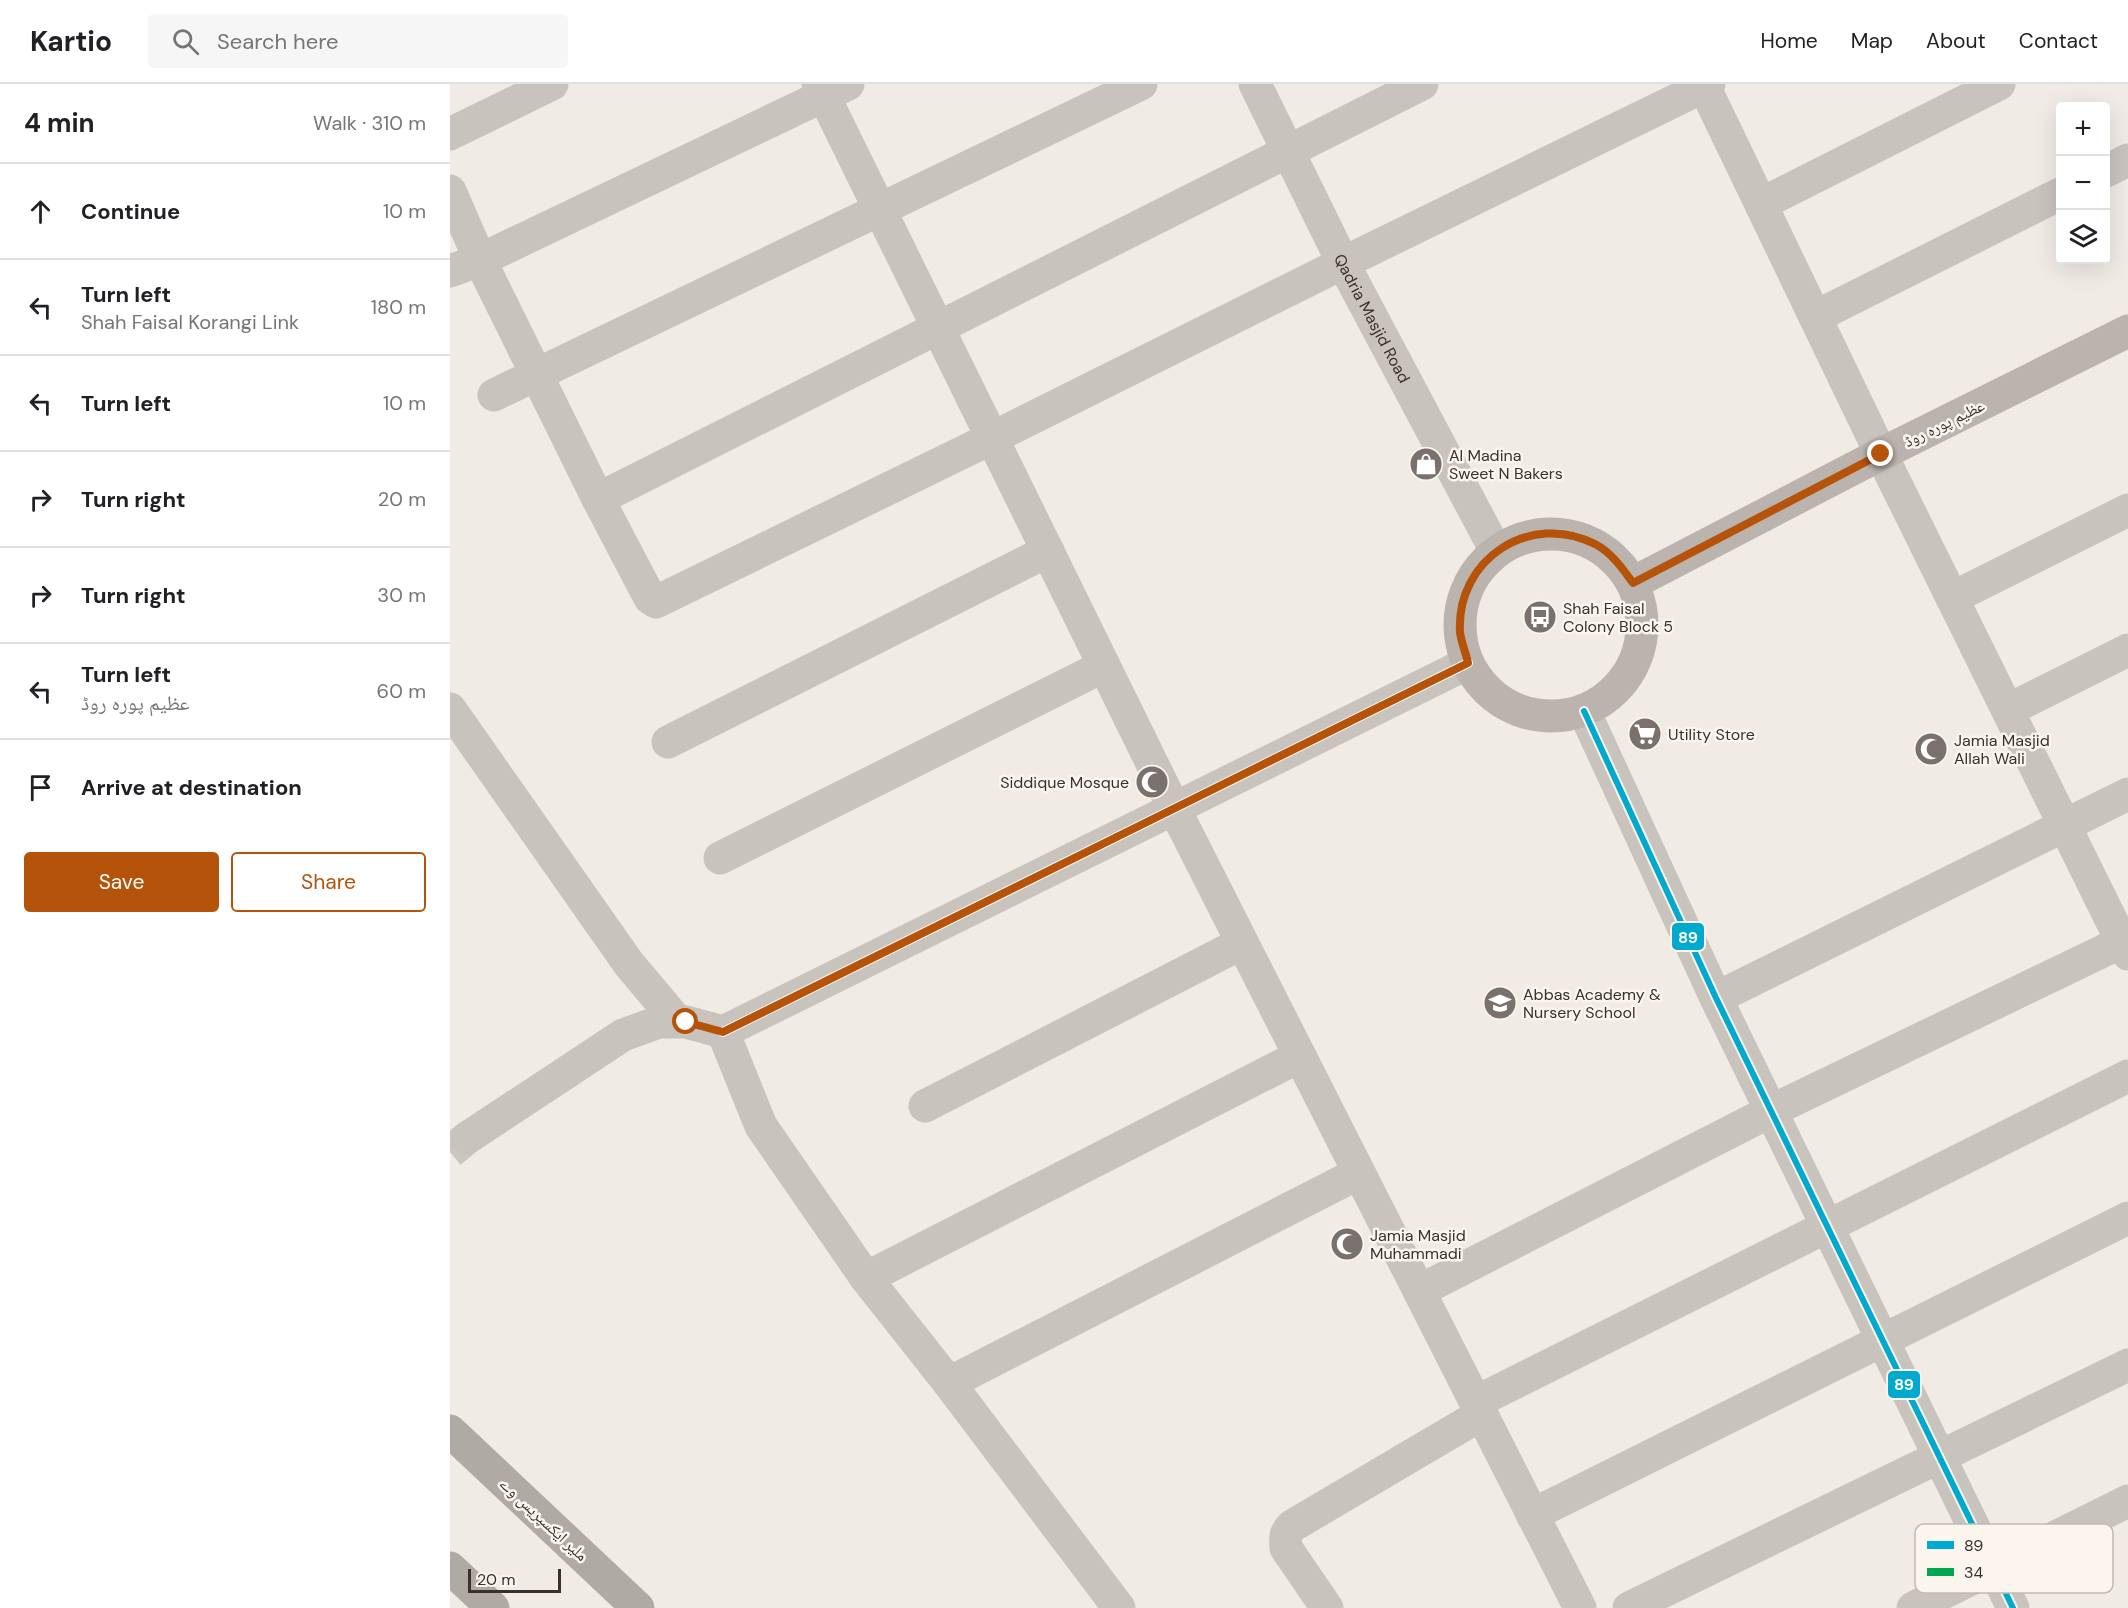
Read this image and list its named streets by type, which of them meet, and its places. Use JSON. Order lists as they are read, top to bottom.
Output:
{
  "streets": {
    "highway": ["ملیر ایکسپریس وے"],
    "main road": ["عظیم پورہ روڈ"],
    "street": ["Qadria Masjid Road"]
  },
  "crossings": [
    ["Qadria Masjid Road", "عظیم پورہ روڈ"]
  ],
  "places": {
    "shop": ["Al Madina Sweet N Bakers"],
    "bus stop": ["Shah Faisal Colony Block 5"],
    "supermarket": ["Utility Store"],
    "mosque": ["Jamia Masjid Allah Wali", "Siddique Mosque", "Jamia Masjid Muhammadi"],
    "school or university": ["Abbas Academy & Nursery School"]
  },
  "lines": ["transit line 34", "transit line 89"],
  "legend": ["89", "34"],
  "scale_bar": "20 m",
  "page": {
    "header": "Kartio",
    "search": "Search here",
    "nav": [
      "Home",
      "Map",
      "About",
      "Contact"
    ],
    "heading": ["4 min", "Walk · 310 m"],
    "map_buttons": ["+", "−"],
    "list": [
      ["Continue", "10 m"],
      ["Turn left", "Shah Faisal Korangi Link", "180 m"],
      ["Turn left", "10 m"],
      ["Turn right", "20 m"],
      ["Turn right", "30 m"],
      ["Turn left", "عظیم پورہ روڈ", "60 m"],
      "Arrive at destination"
    ],
    "buttons": ["Save", "Share"],
    "scale": "20 m"
  }
}
